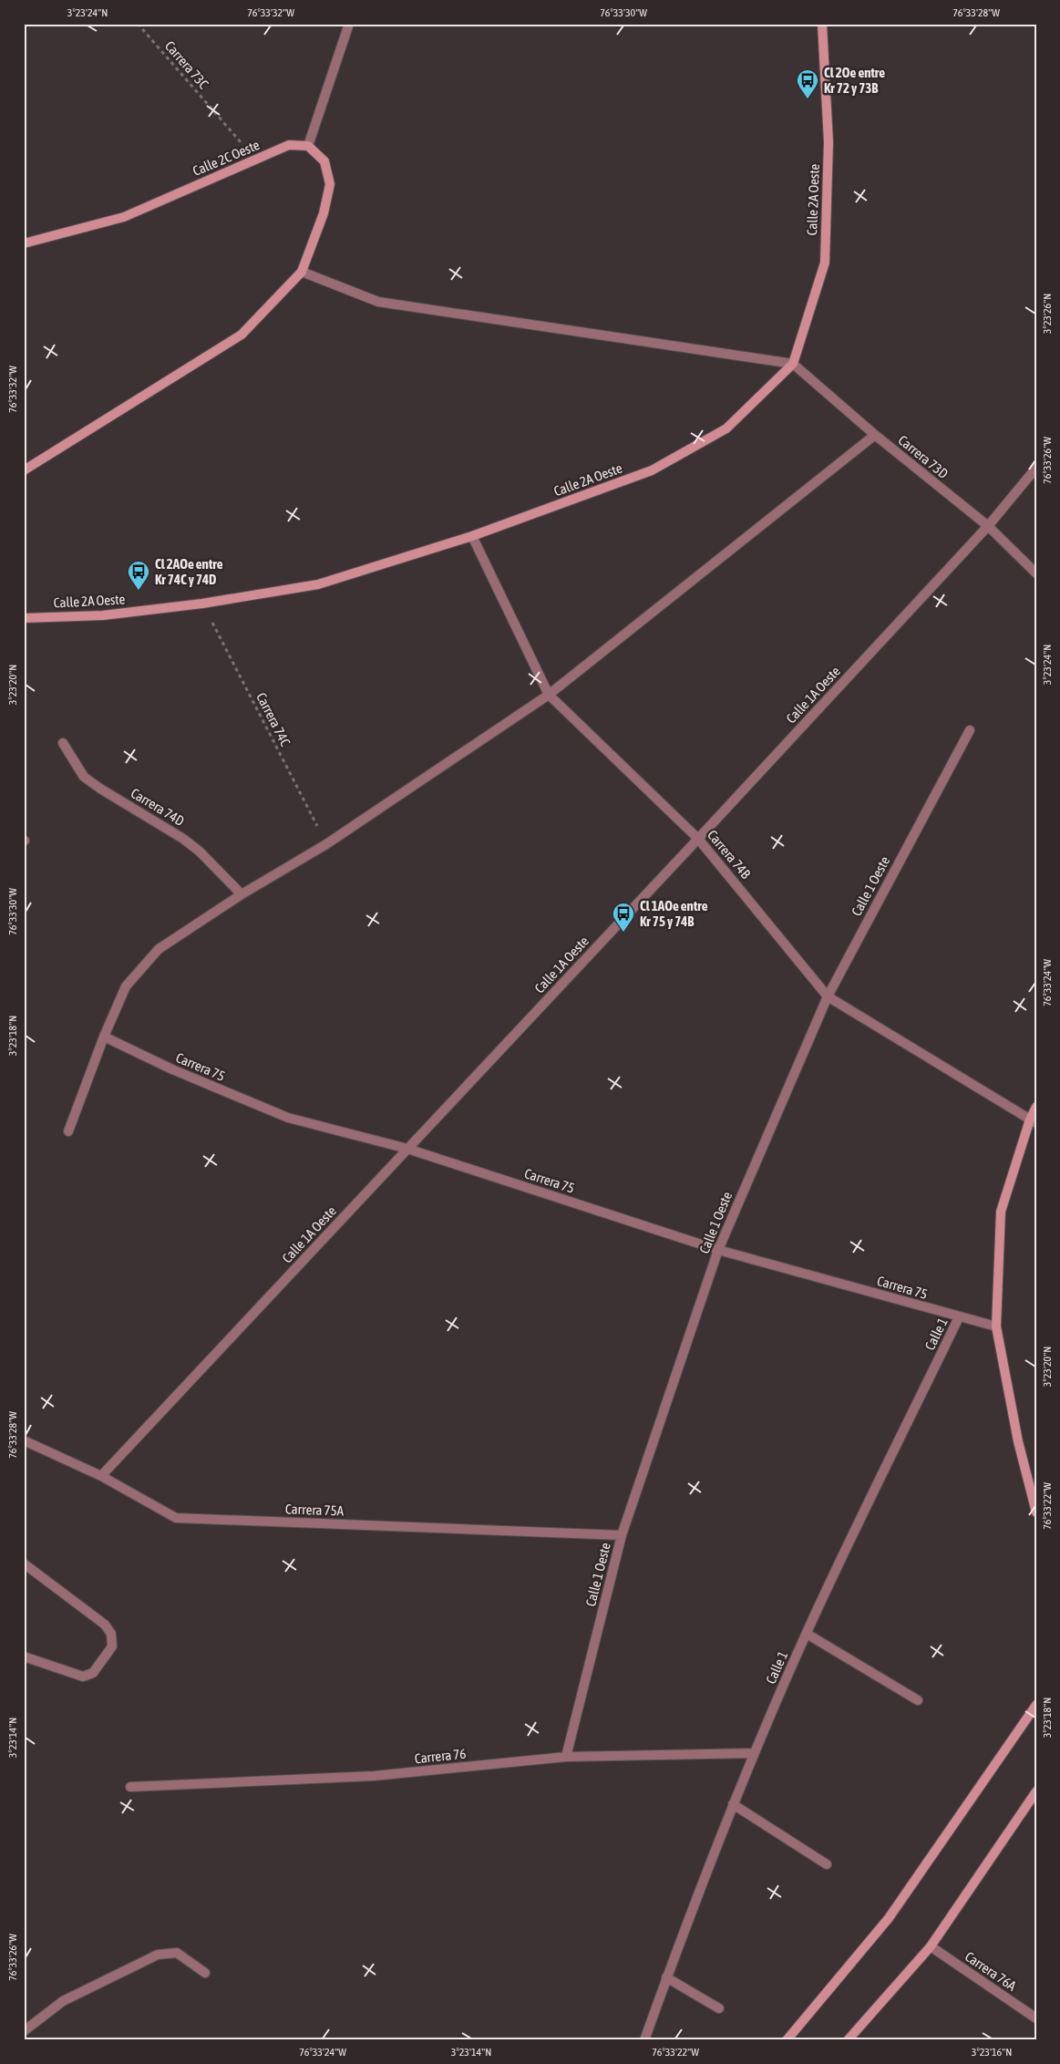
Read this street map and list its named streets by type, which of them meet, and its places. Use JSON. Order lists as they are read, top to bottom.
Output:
{
  "streets": {
    "street": [
      "Calle 2C Oeste",
      "Calle 2A Oeste",
      "Carrera 73D",
      "Calle 1A Oeste",
      "Carrera 74D",
      "Carrera 74B",
      "Calle 1 Oeste",
      "Carrera 75",
      "Calle 1",
      "Carrera 75A",
      "Carrera 76",
      "Carrera 76A"
    ],
    "path": ["Carrera 73C", "Carrera 74C"]
  },
  "crossings": [
    ["Carrera 73C", "Calle 2C Oeste"],
    ["Calle 2A Oeste", "Carrera 73D"],
    ["Calle 2A Oeste", "Carrera 74C"],
    ["Calle 2A Oeste", "Carrera 74B"],
    ["Carrera 73D", "Calle 1A Oeste"],
    ["Calle 1A Oeste", "Carrera 74B"],
    ["Calle 1A Oeste", "Carrera 75"],
    ["Calle 1A Oeste", "Carrera 75A"],
    ["Carrera 74B", "Calle 1 Oeste"],
    ["Calle 1 Oeste", "Carrera 75"],
    ["Calle 1 Oeste", "Carrera 75A"],
    ["Calle 1 Oeste", "Carrera 76"],
    ["Carrera 75", "Calle 1"],
    ["Calle 1", "Carrera 76"]
  ],
  "places": {
    "bus stop": ["Cl 2Oe entre Kr 72 y 73B", "Cl 2AOe entre Kr 74C y 74D", "Cl 1AOe entre Kr 75 y 74B"]
  },
  "coordinates": [
    "3°23'24\"N",
    "76°33'32\"W",
    "76°33'30\"W",
    "76°33'28\"W",
    "3°23'26\"N",
    "76°33'26\"W",
    "3°23'20\"N",
    "76°33'24\"W",
    "3°23'18\"N",
    "76°33'22\"W",
    "3°23'14\"N",
    "3°23'16\"N"
  ]
}
